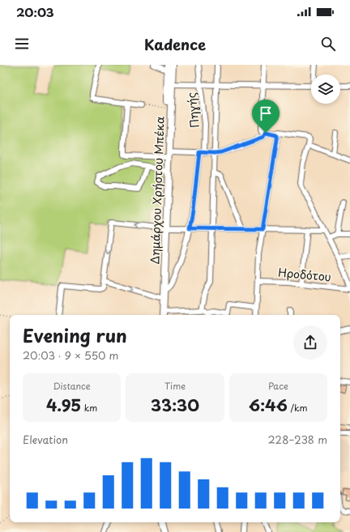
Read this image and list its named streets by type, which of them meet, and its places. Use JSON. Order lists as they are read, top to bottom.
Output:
{
  "streets": {
    "main road": ["Δημάρχου Χρήστου Μπέκα"],
    "street": ["Πηγής", "Ηροδότου"]
  },
  "crossings": [
    ["Πηγής", "Δημάρχου Χρήστου Μπέκα"]
  ],
  "page": {
    "status": "20:03",
    "header": "Kadence",
    "heading": ["Evening run", "20:03 · 9 × 550 m"],
    "stats": [
      ["Distance", "4.95 km"],
      ["Time", "33:30"],
      ["Pace", "6:46 /km"]
    ],
    "chart": ["Elevation", "228–238 m"]
  }
}
